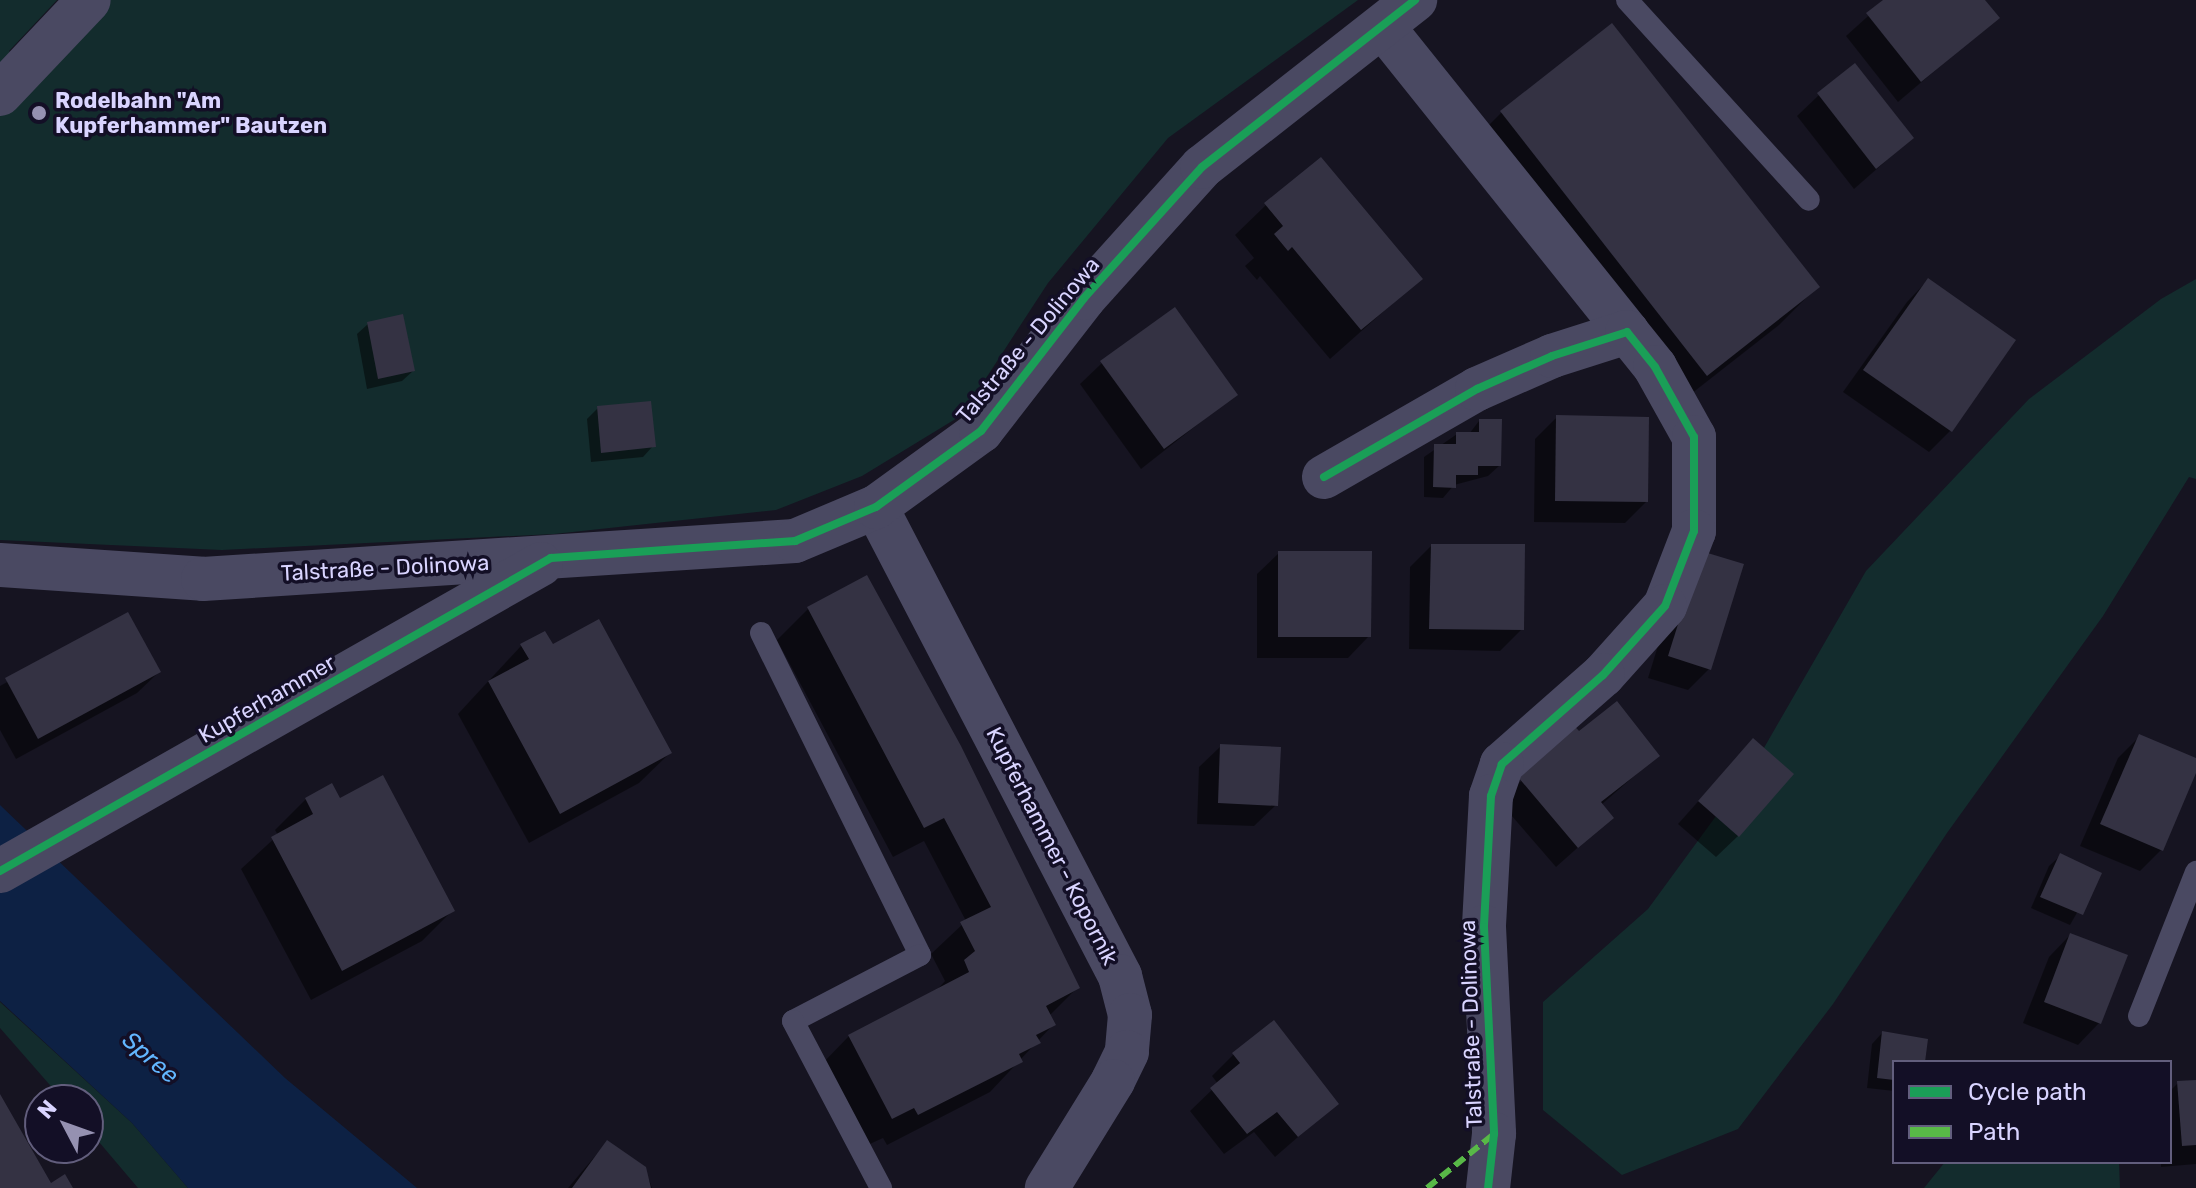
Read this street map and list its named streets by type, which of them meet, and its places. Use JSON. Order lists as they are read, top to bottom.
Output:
{
  "streets": {
    "street": ["Talstraße - Dolinowa", "Kupferhammer", "Kupferhammer - Kopornik"]
  },
  "crossings": [
    ["Talstraße - Dolinowa", "Kupferhammer"],
    ["Talstraße - Dolinowa", "Kupferhammer - Kopornik"]
  ],
  "water": ["Spree"],
  "places": ["Rodelbahn \"Am Kupferhammer\" Bautzen"],
  "legend": ["Cycle path", "Path"],
  "north": "top left"
}
